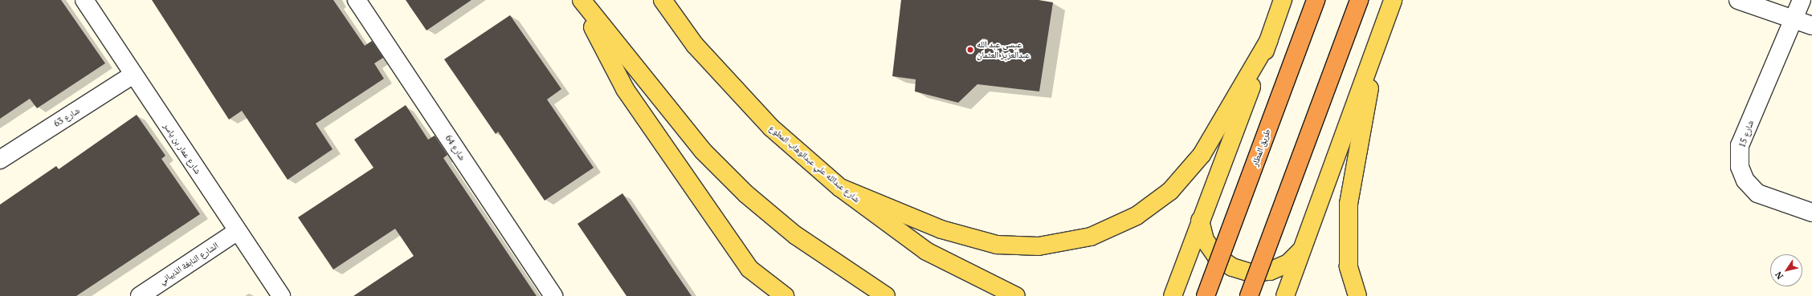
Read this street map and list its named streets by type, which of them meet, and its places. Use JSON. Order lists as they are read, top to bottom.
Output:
{
  "streets": {
    "highway": ["طريق المطار"],
    "main road": ["شارع عبدالله علي عبدالوهاب المطوع"],
    "street": [
      "شارع 63",
      "شارع 15",
      "شارع 64",
      "شارع عمار بن ياسر",
      "الشارع النابغة الذبياني"
    ]
  },
  "crossings": [
    ["شارع 63", "شارع عمار بن ياسر"],
    ["شارع عمار بن ياسر", "الشارع النابغة الذبياني"]
  ],
  "places": ["عيسى عبد الله عبدالعزيز العثمان"],
  "north": "bottom left"
}
